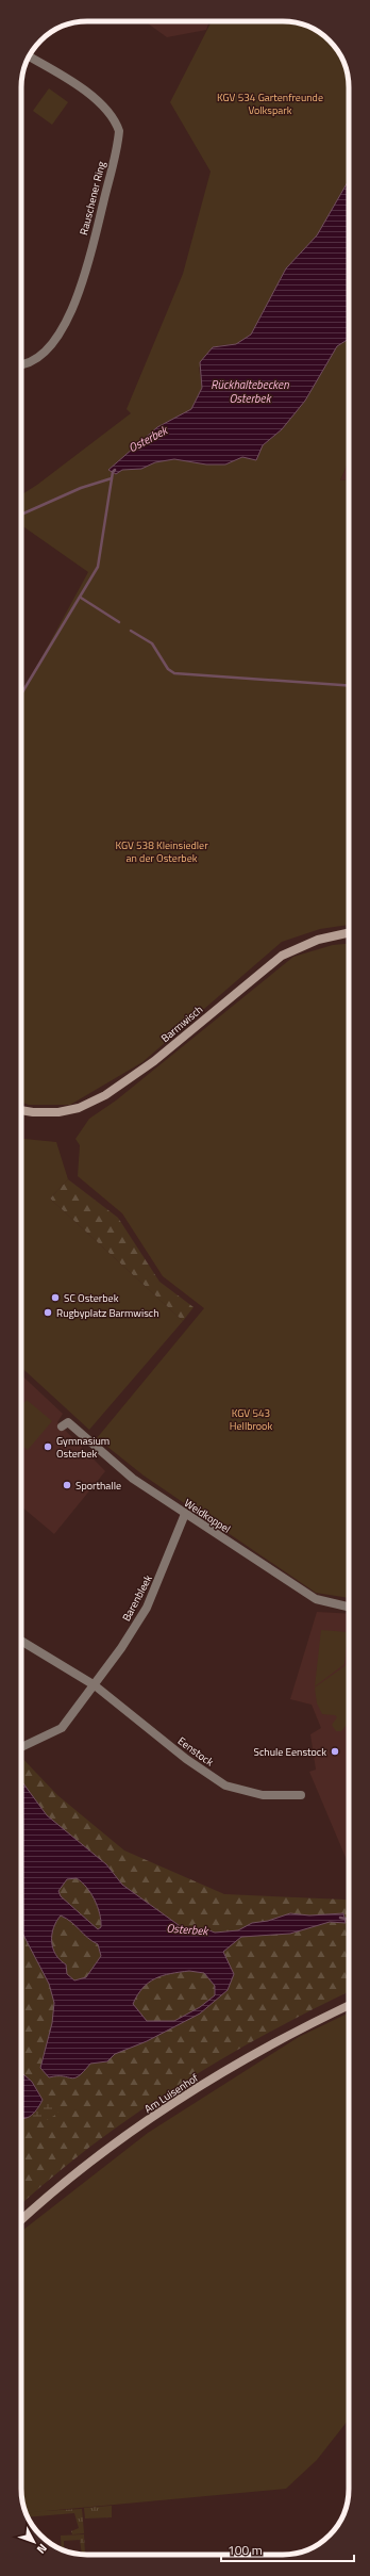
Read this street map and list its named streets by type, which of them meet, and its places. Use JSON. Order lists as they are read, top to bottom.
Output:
{
  "streets": {
    "main road": ["Barmwisch", "Am Luisenhof"],
    "street": [
      "Rauschener Ring",
      "Weidkoppel",
      "Barenbleek",
      "Eenstock"
    ]
  },
  "crossings": [
    ["Weidkoppel", "Barenbleek"],
    ["Barenbleek", "Eenstock"]
  ],
  "water": ["Rückhaltebecken Osterbek", "Osterbek"],
  "parks": ["KGV 534 Gartenfreunde Volkspark", "KGV 538 Kleinsiedler an der Osterbek", "KGV 543 Hellbrook"],
  "places": [
    "SC Osterbek",
    "Rugbyplatz Barmwisch",
    "Gymnasium Osterbek",
    "Sporthalle",
    "Schule Eenstock"
  ],
  "scale_bar": "100 m",
  "north": "bottom right"
}
